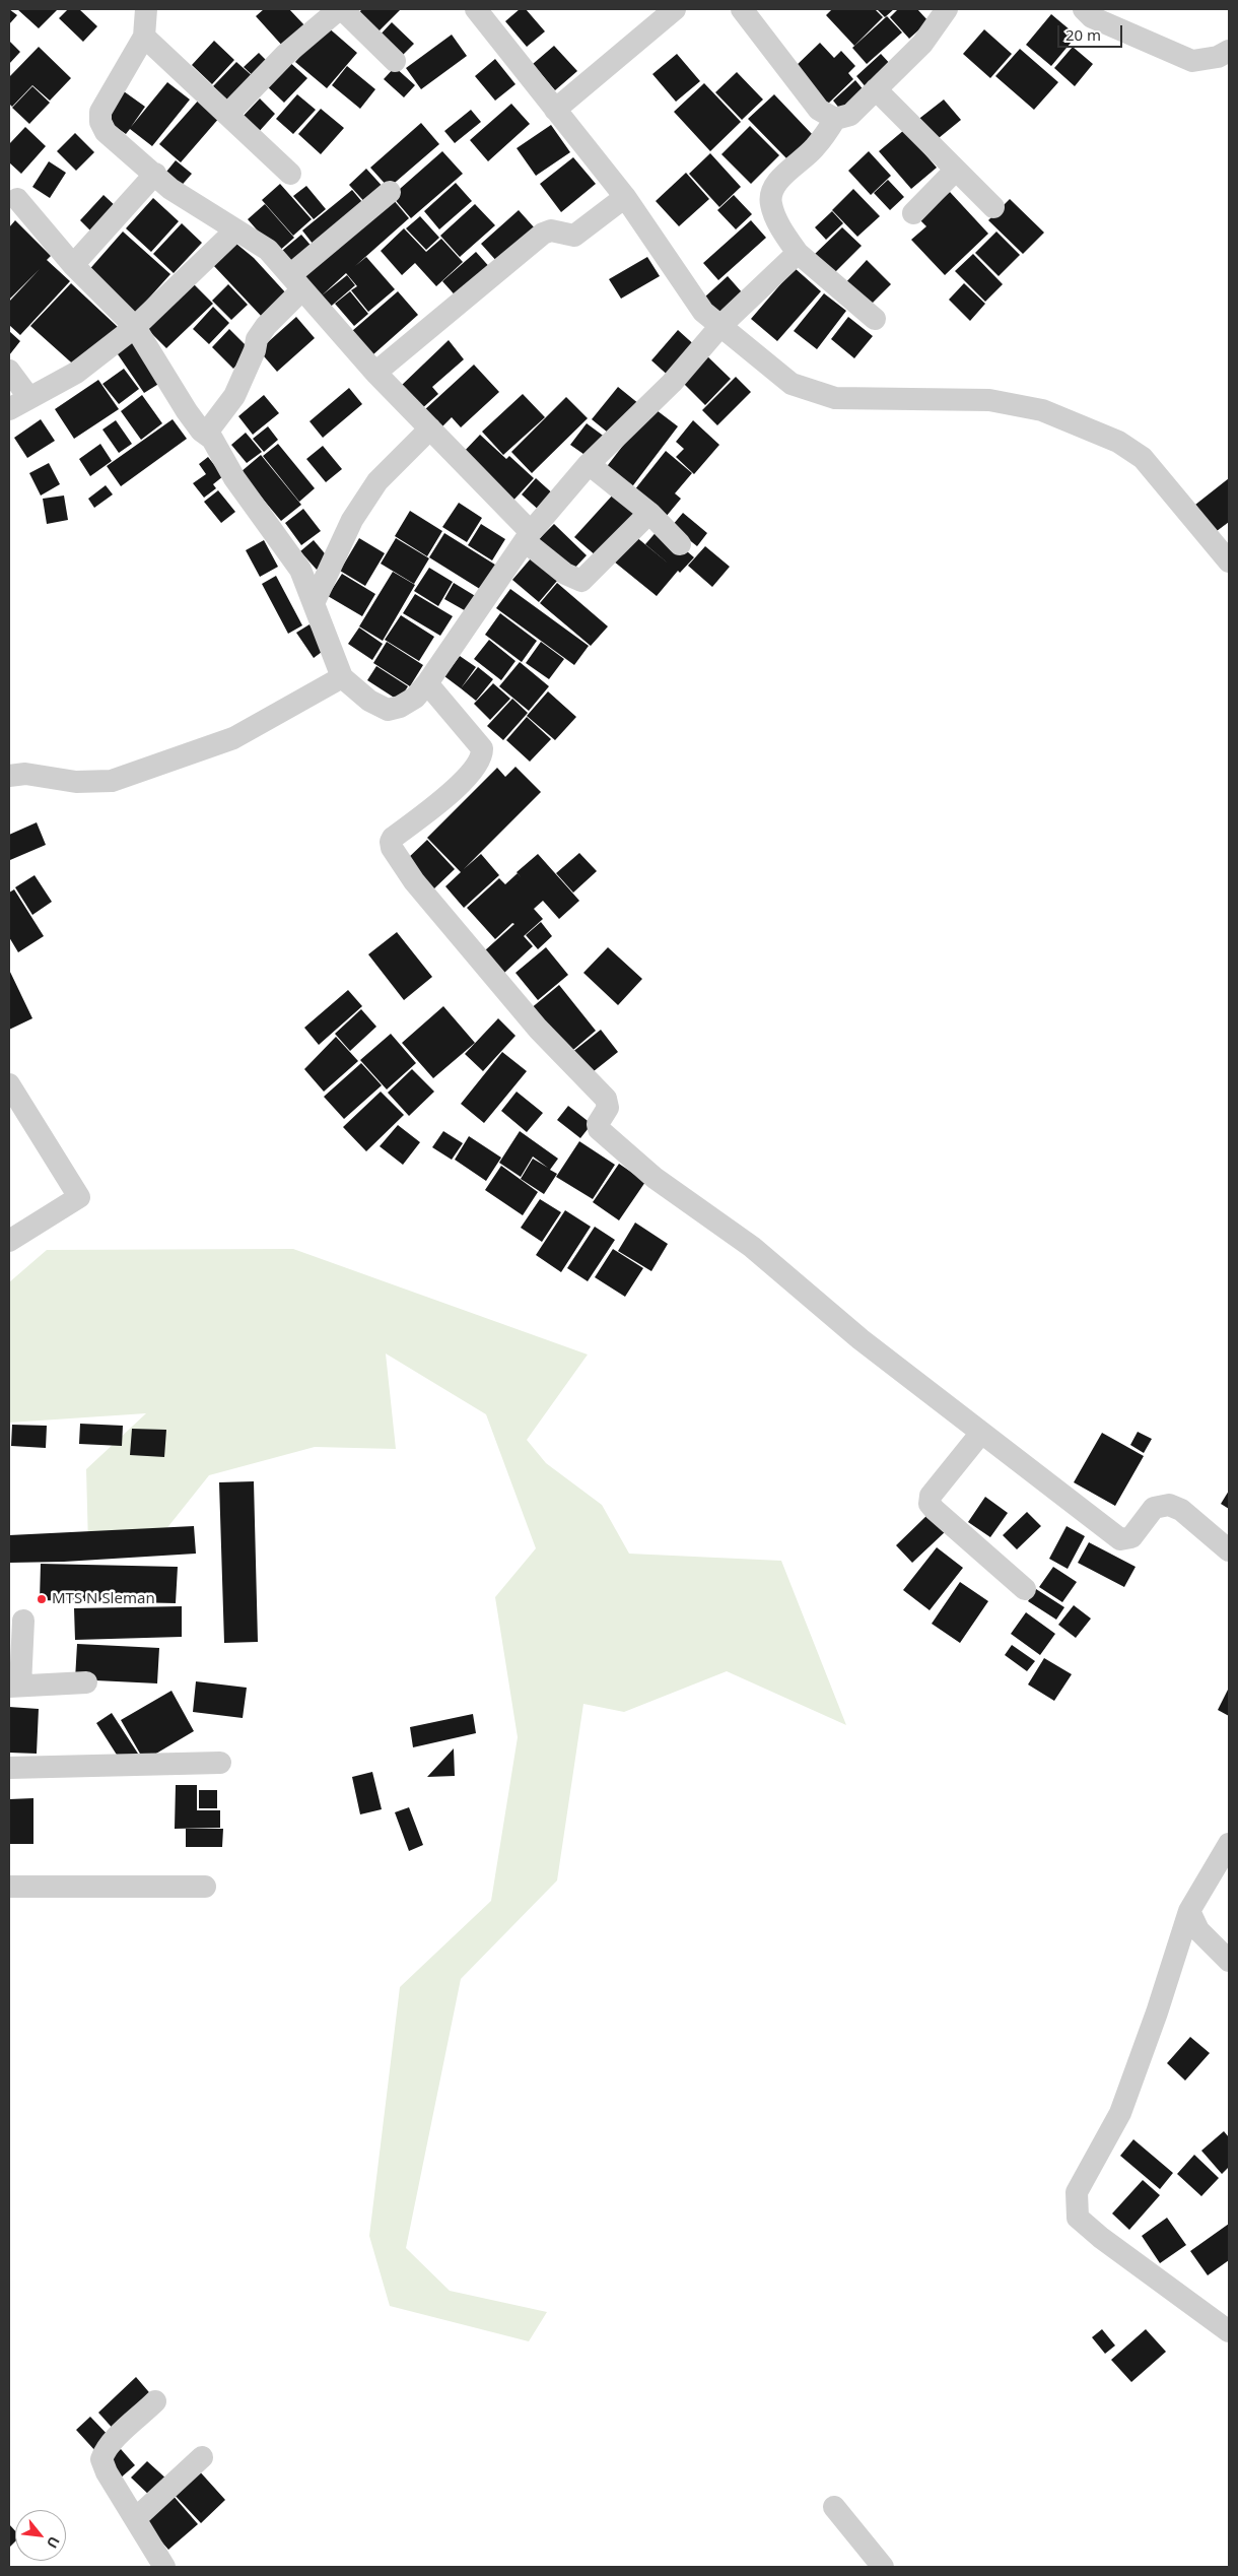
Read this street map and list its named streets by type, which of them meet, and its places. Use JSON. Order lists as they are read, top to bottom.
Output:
{
  "places": ["MTS N Sleman"],
  "scale_bar": "20 m",
  "north": "bottom right"
}
